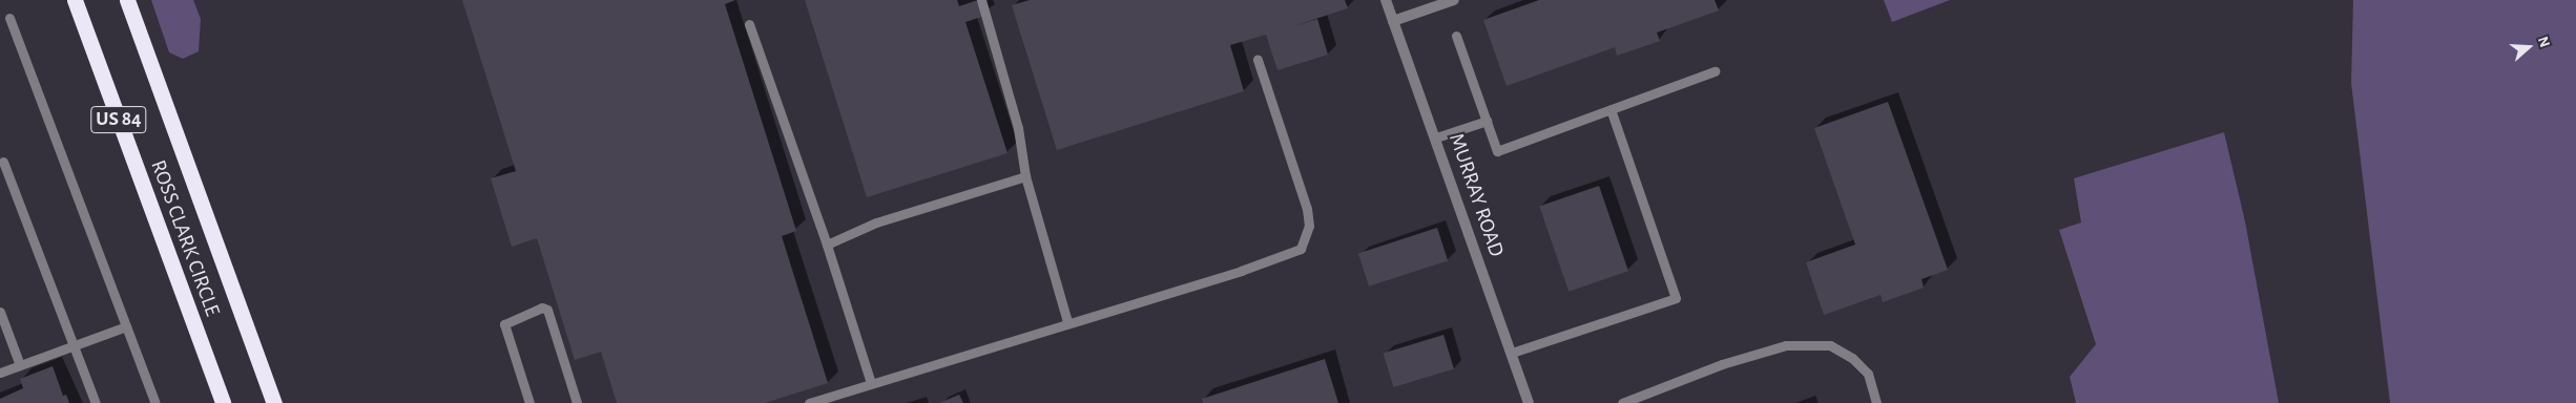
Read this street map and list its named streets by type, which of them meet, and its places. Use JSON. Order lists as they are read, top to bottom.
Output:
{
  "streets": {
    "highway": ["US 84", "ROSS CLARK CIRCLE"],
    "street": ["MURRAY ROAD"]
  },
  "north": "right"
}
